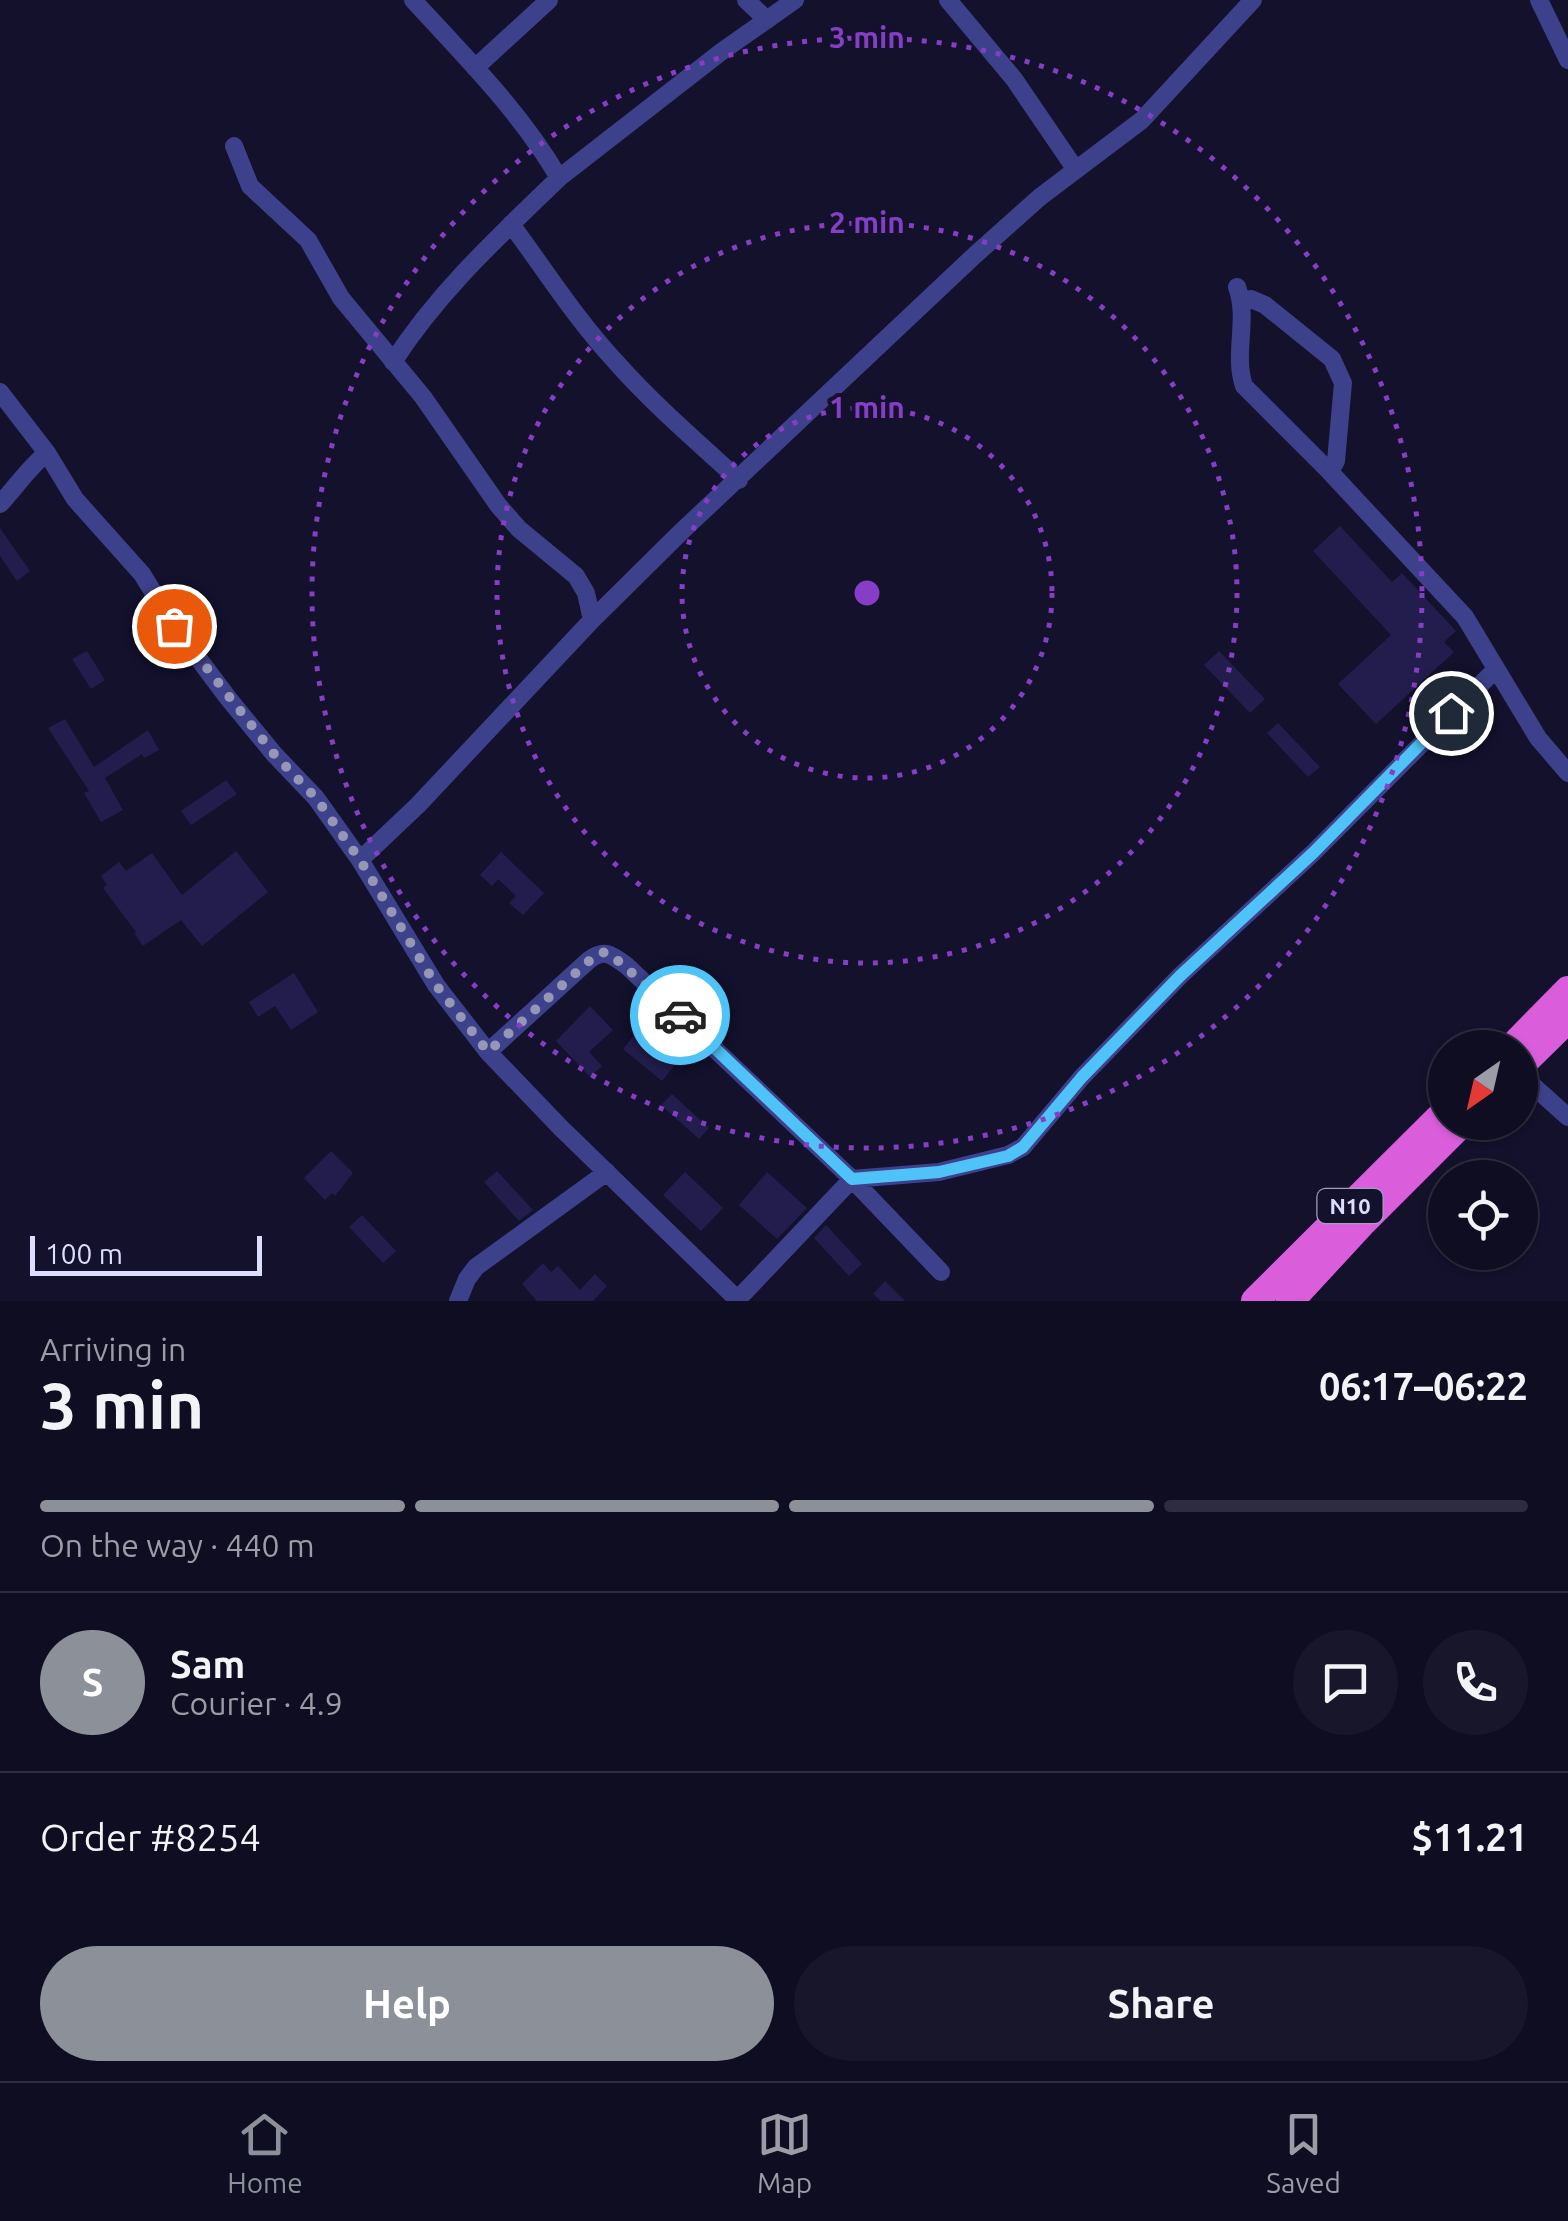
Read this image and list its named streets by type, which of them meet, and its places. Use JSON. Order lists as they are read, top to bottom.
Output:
{
  "streets": {
    "highway": ["N10"]
  },
  "scale_bar": "100 m",
  "north": "bottom left",
  "page": {
    "scale": "100 m",
    "heading": ["3 min", "Arriving in", "06:17–06:22"],
    "panel": [
      "Sam",
      "Courier · 4.9",
      "Order #8254",
      "$11.21"
    ],
    "bar": "On the way · 440 m",
    "round": "S",
    "buttons": ["Help", "Share"],
    "tabs": ["Home", "Map", "Saved"]
  },
  "rings": ["3 min", "2 min", "1 min"]
}
